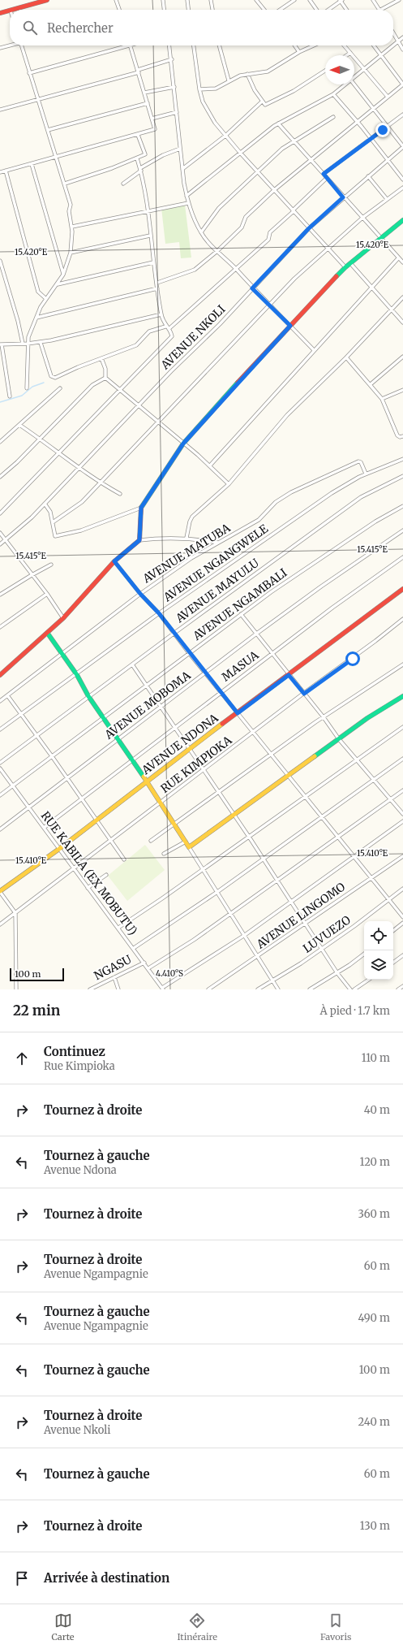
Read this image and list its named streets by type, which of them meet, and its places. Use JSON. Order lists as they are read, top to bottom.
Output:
{
  "streets": {
    "street": [
      "AVENUE NKOLI",
      "AVENUE MATUBA",
      "AVENUE NGANGWELE",
      "AVENUE MAYULU",
      "AVENUE NGAMBALI",
      "MASUA",
      "AVENUE MOBOMA",
      "AVENUE NDONA",
      "RUE KIMPIOKA",
      "RUE KABILA (EX MOBUTU)",
      "AVENUE LINGOMO",
      "LUVUEZO",
      "NGASU"
    ]
  },
  "crossings": [
    ["AVENUE MATUBA", "AVENUE NGANGWELE"],
    ["AVENUE NGAMBALI", "RUE KABILA (EX MOBUTU)"],
    ["MASUA", "RUE KABILA (EX MOBUTU)"],
    ["AVENUE MOBOMA", "RUE KABILA (EX MOBUTU)"],
    ["AVENUE NDONA", "RUE KABILA (EX MOBUTU)"],
    ["RUE KIMPIOKA", "RUE KABILA (EX MOBUTU)"],
    ["RUE KABILA (EX MOBUTU)", "NGASU"]
  ],
  "scale_bar": "100 m",
  "north": "left",
  "page": {
    "search": "Rechercher",
    "scale": "100 m",
    "heading": ["22 min", "À pied · 1.7 km"],
    "list": [
      ["Continuez", "Rue Kimpioka", "110 m"],
      ["Tournez à droite", "40 m"],
      ["Tournez à gauche", "Avenue Ndona", "120 m"],
      ["Tournez à droite", "360 m"],
      ["Tournez à droite", "Avenue Ngampagnie", "60 m"],
      ["Tournez à gauche", "Avenue Ngampagnie", "490 m"],
      ["Tournez à gauche", "100 m"],
      ["Tournez à droite", "Avenue Nkoli", "240 m"],
      ["Tournez à gauche", "60 m"],
      ["Tournez à droite", "130 m"],
      "Arrivée à destination"
    ],
    "nav": ["Carte", "Itinéraire", "Favoris"]
  },
  "coordinates": [
    "15.420°E",
    "15.415°E",
    "15.410°E",
    "4.410°S"
  ]
}
